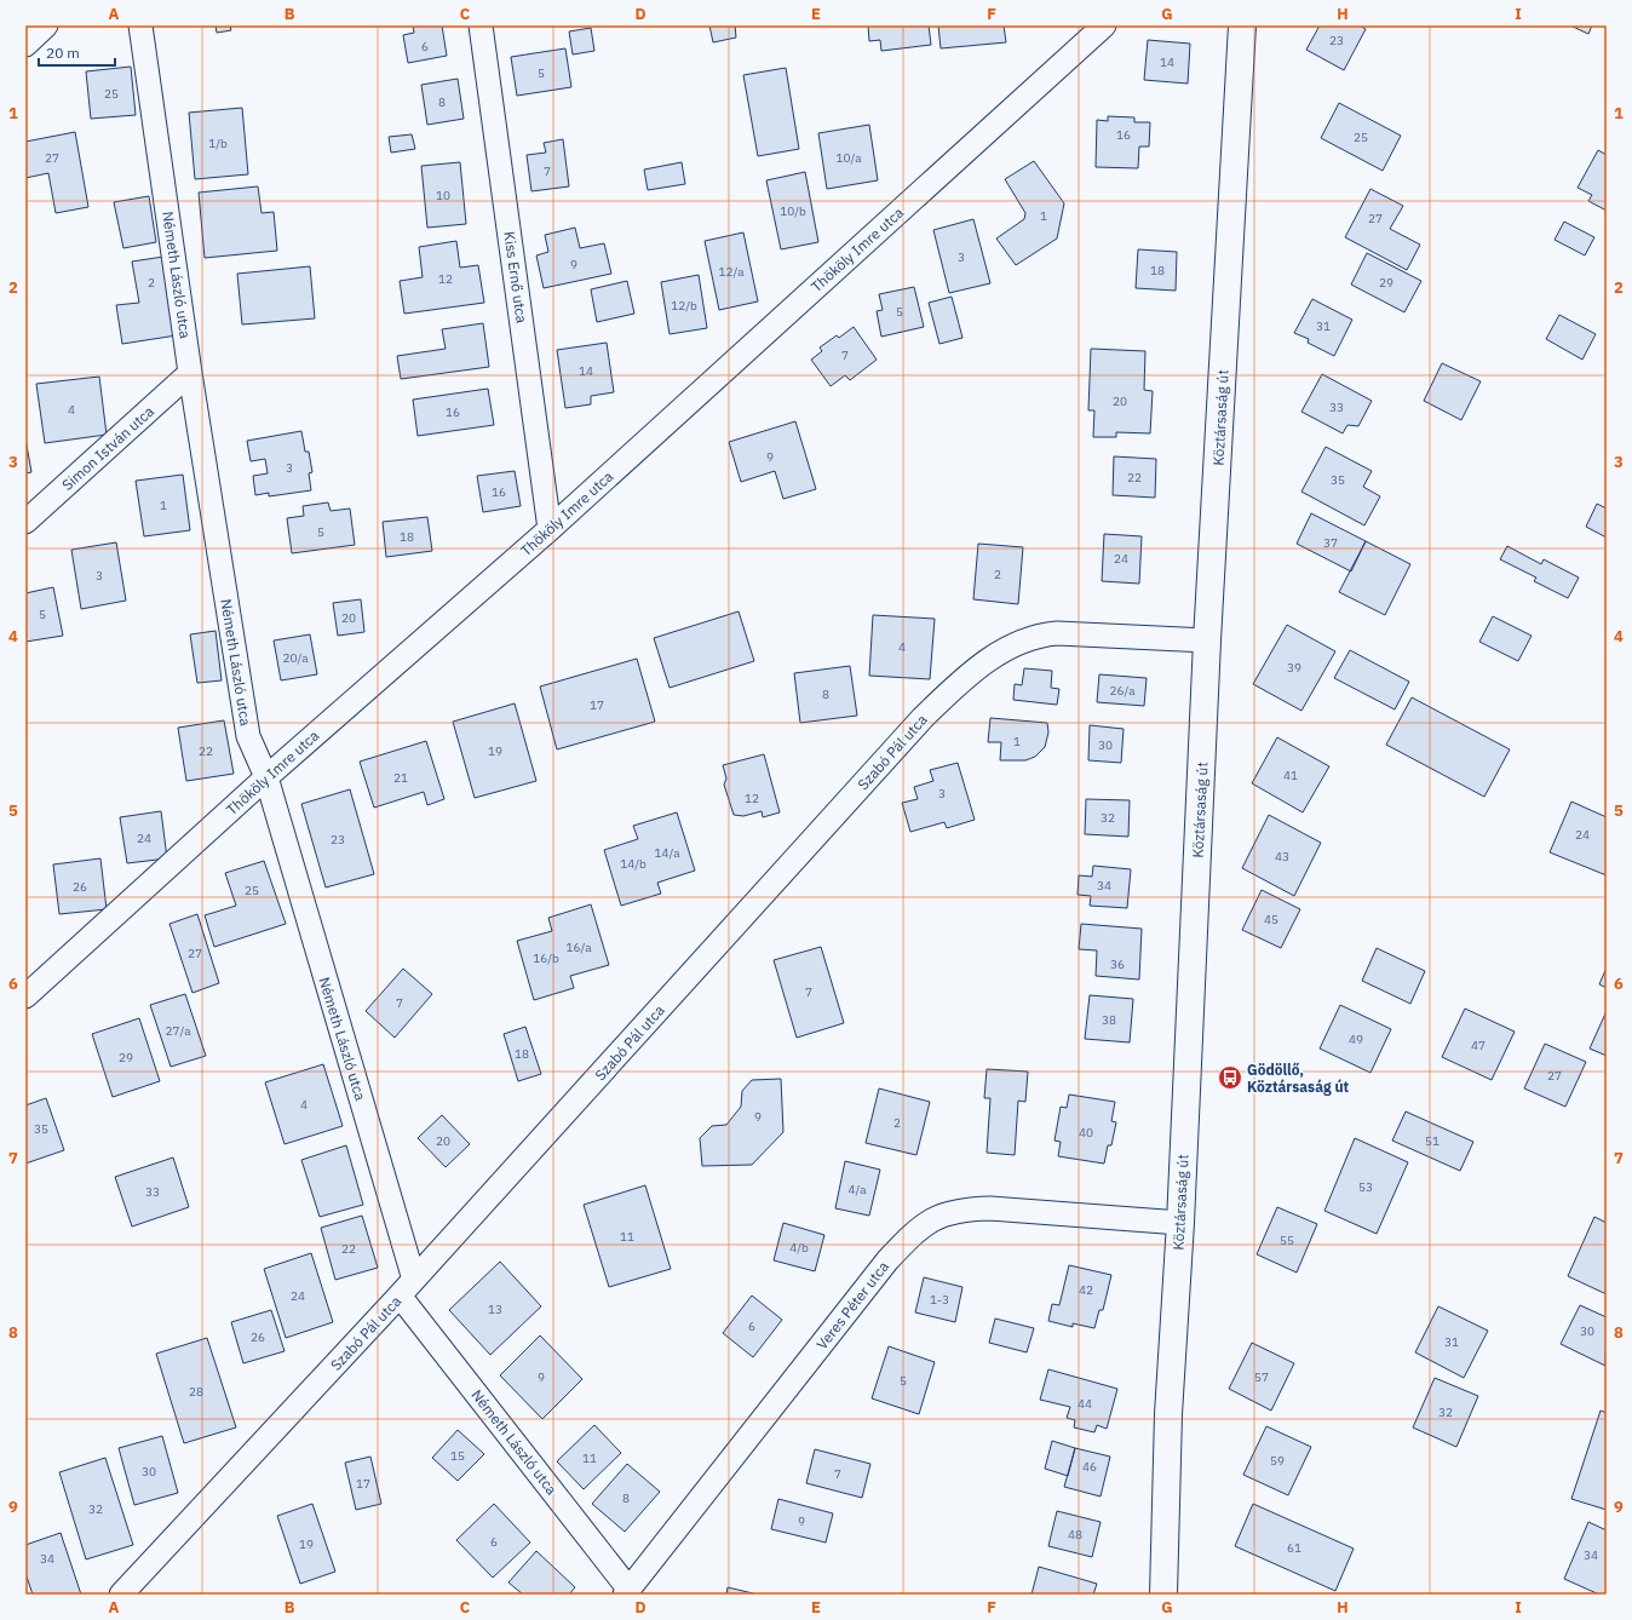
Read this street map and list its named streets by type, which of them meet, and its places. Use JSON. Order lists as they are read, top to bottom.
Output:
{
  "streets": {
    "main road": ["Köztársaság út"],
    "street": [
      "Thököly Imre utca",
      "Németh László utca",
      "Kiss Ernő utca",
      "Simon István utca",
      "Szabó Pál utca",
      "Veres Péter utca"
    ]
  },
  "crossings": [
    ["Thököly Imre utca", "Németh László utca"],
    ["Thököly Imre utca", "Kiss Ernő utca"],
    ["Németh László utca", "Simon István utca"],
    ["Németh László utca", "Szabó Pál utca"],
    ["Németh László utca", "Veres Péter utca"],
    ["Köztársaság út", "Szabó Pál utca"],
    ["Köztársaság út", "Veres Péter utca"]
  ],
  "places": {
    "bus stop": ["Gödöllő, Köztársaság út"]
  },
  "house_numbers": [
    "23",
    "6",
    "14",
    "5",
    "25",
    "8",
    "16",
    "25",
    "1/b",
    "27",
    "10/a",
    "7",
    "10",
    "10/b",
    "1",
    "27",
    "3",
    "9",
    "18",
    "12/a",
    "12",
    "2",
    "29",
    "12/b",
    "5",
    "31",
    "7",
    "14",
    "20",
    "33",
    "4",
    "16",
    "9",
    "3",
    "22",
    "35",
    "16",
    "1",
    "5",
    "18",
    "37",
    "24",
    "2",
    "3",
    "5",
    "20",
    "4",
    "20/a",
    "39",
    "26/a",
    "8",
    "17",
    "1",
    "30",
    "22",
    "19",
    "41",
    "21",
    "3",
    "12",
    "32",
    "24",
    "24",
    "23",
    "14/a",
    "43",
    "14/b",
    "34",
    "26",
    "25",
    "45",
    "16/a",
    "27",
    "16/b",
    "36",
    "7",
    "7",
    "38",
    "27/a",
    "49",
    "47",
    "18",
    "29",
    "27",
    "4",
    "9",
    "2",
    "35",
    "40",
    "20",
    "51",
    "53",
    "4/a",
    "33",
    "11",
    "55",
    "4/b",
    "22",
    "42",
    "24",
    "1-3",
    "13",
    "6",
    "30",
    "26",
    "31",
    "9",
    "57",
    "5",
    "28",
    "44",
    "32",
    "15",
    "11",
    "59",
    "46",
    "30",
    "7",
    "17",
    "8",
    "32",
    "9",
    "48",
    "6",
    "19",
    "61",
    "34",
    "34"
  ],
  "scale_bar": "20 m",
  "grid": {
    "columns": [
      "A",
      "B",
      "C",
      "D",
      "E",
      "F",
      "G",
      "H",
      "I"
    ],
    "rows": [
      "1",
      "2",
      "3",
      "4",
      "5",
      "6",
      "7",
      "8",
      "9"
    ]
  }
}
